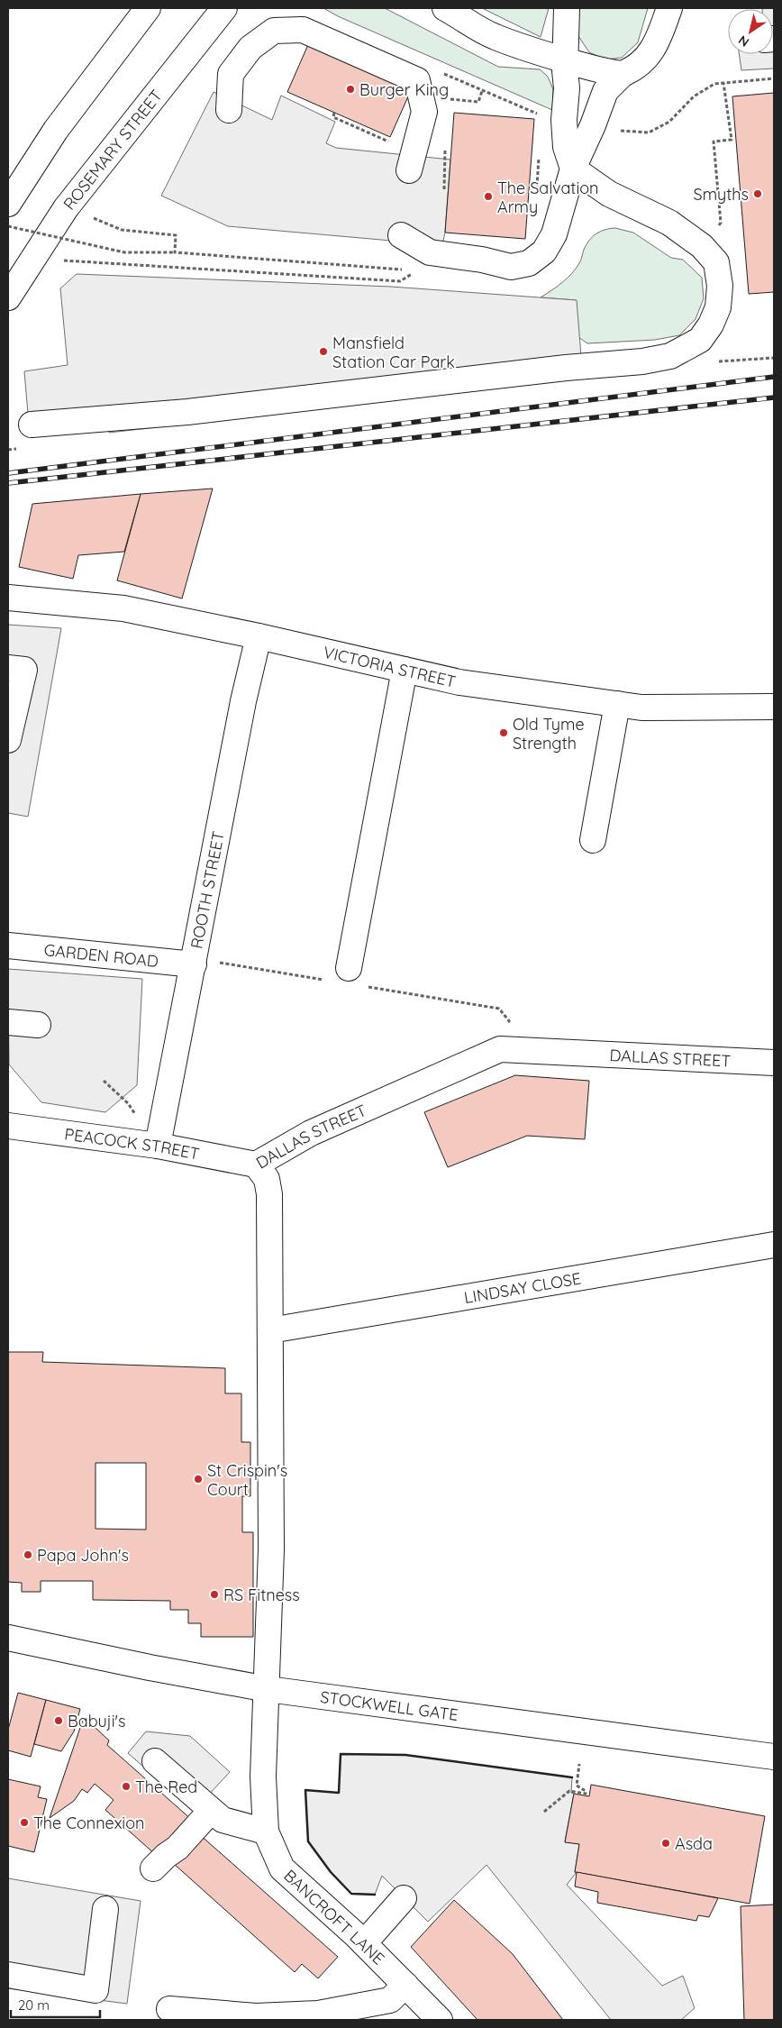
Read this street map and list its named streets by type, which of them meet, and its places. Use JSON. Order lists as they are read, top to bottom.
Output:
{
  "streets": {
    "main road": [
      "ROSEMARY STREET",
      "VICTORIA STREET",
      "ROOTH STREET",
      "GARDEN ROAD",
      "DALLAS STREET",
      "PEACOCK STREET",
      "LINDSAY CLOSE",
      "STOCKWELL GATE",
      "BANCROFT LANE"
    ]
  },
  "crossings": [
    ["VICTORIA STREET", "ROOTH STREET"],
    ["ROOTH STREET", "GARDEN ROAD"],
    ["ROOTH STREET", "PEACOCK STREET"],
    ["DALLAS STREET", "PEACOCK STREET"],
    ["DALLAS STREET", "LINDSAY CLOSE"],
    ["DALLAS STREET", "STOCKWELL GATE"],
    ["DALLAS STREET", "BANCROFT LANE"],
    ["STOCKWELL GATE", "BANCROFT LANE"]
  ],
  "places": [
    "Burger King",
    "Smyths",
    "The Salvation Army",
    "Mansfield Station Car Park",
    "Old Tyme Strength",
    "St Crispin's Court",
    "Papa John's",
    "RS Fitness",
    "Babuji's",
    "The Red",
    "The Connexion",
    "Asda"
  ],
  "scale_bar": "20 m",
  "north": "bottom left"
}
